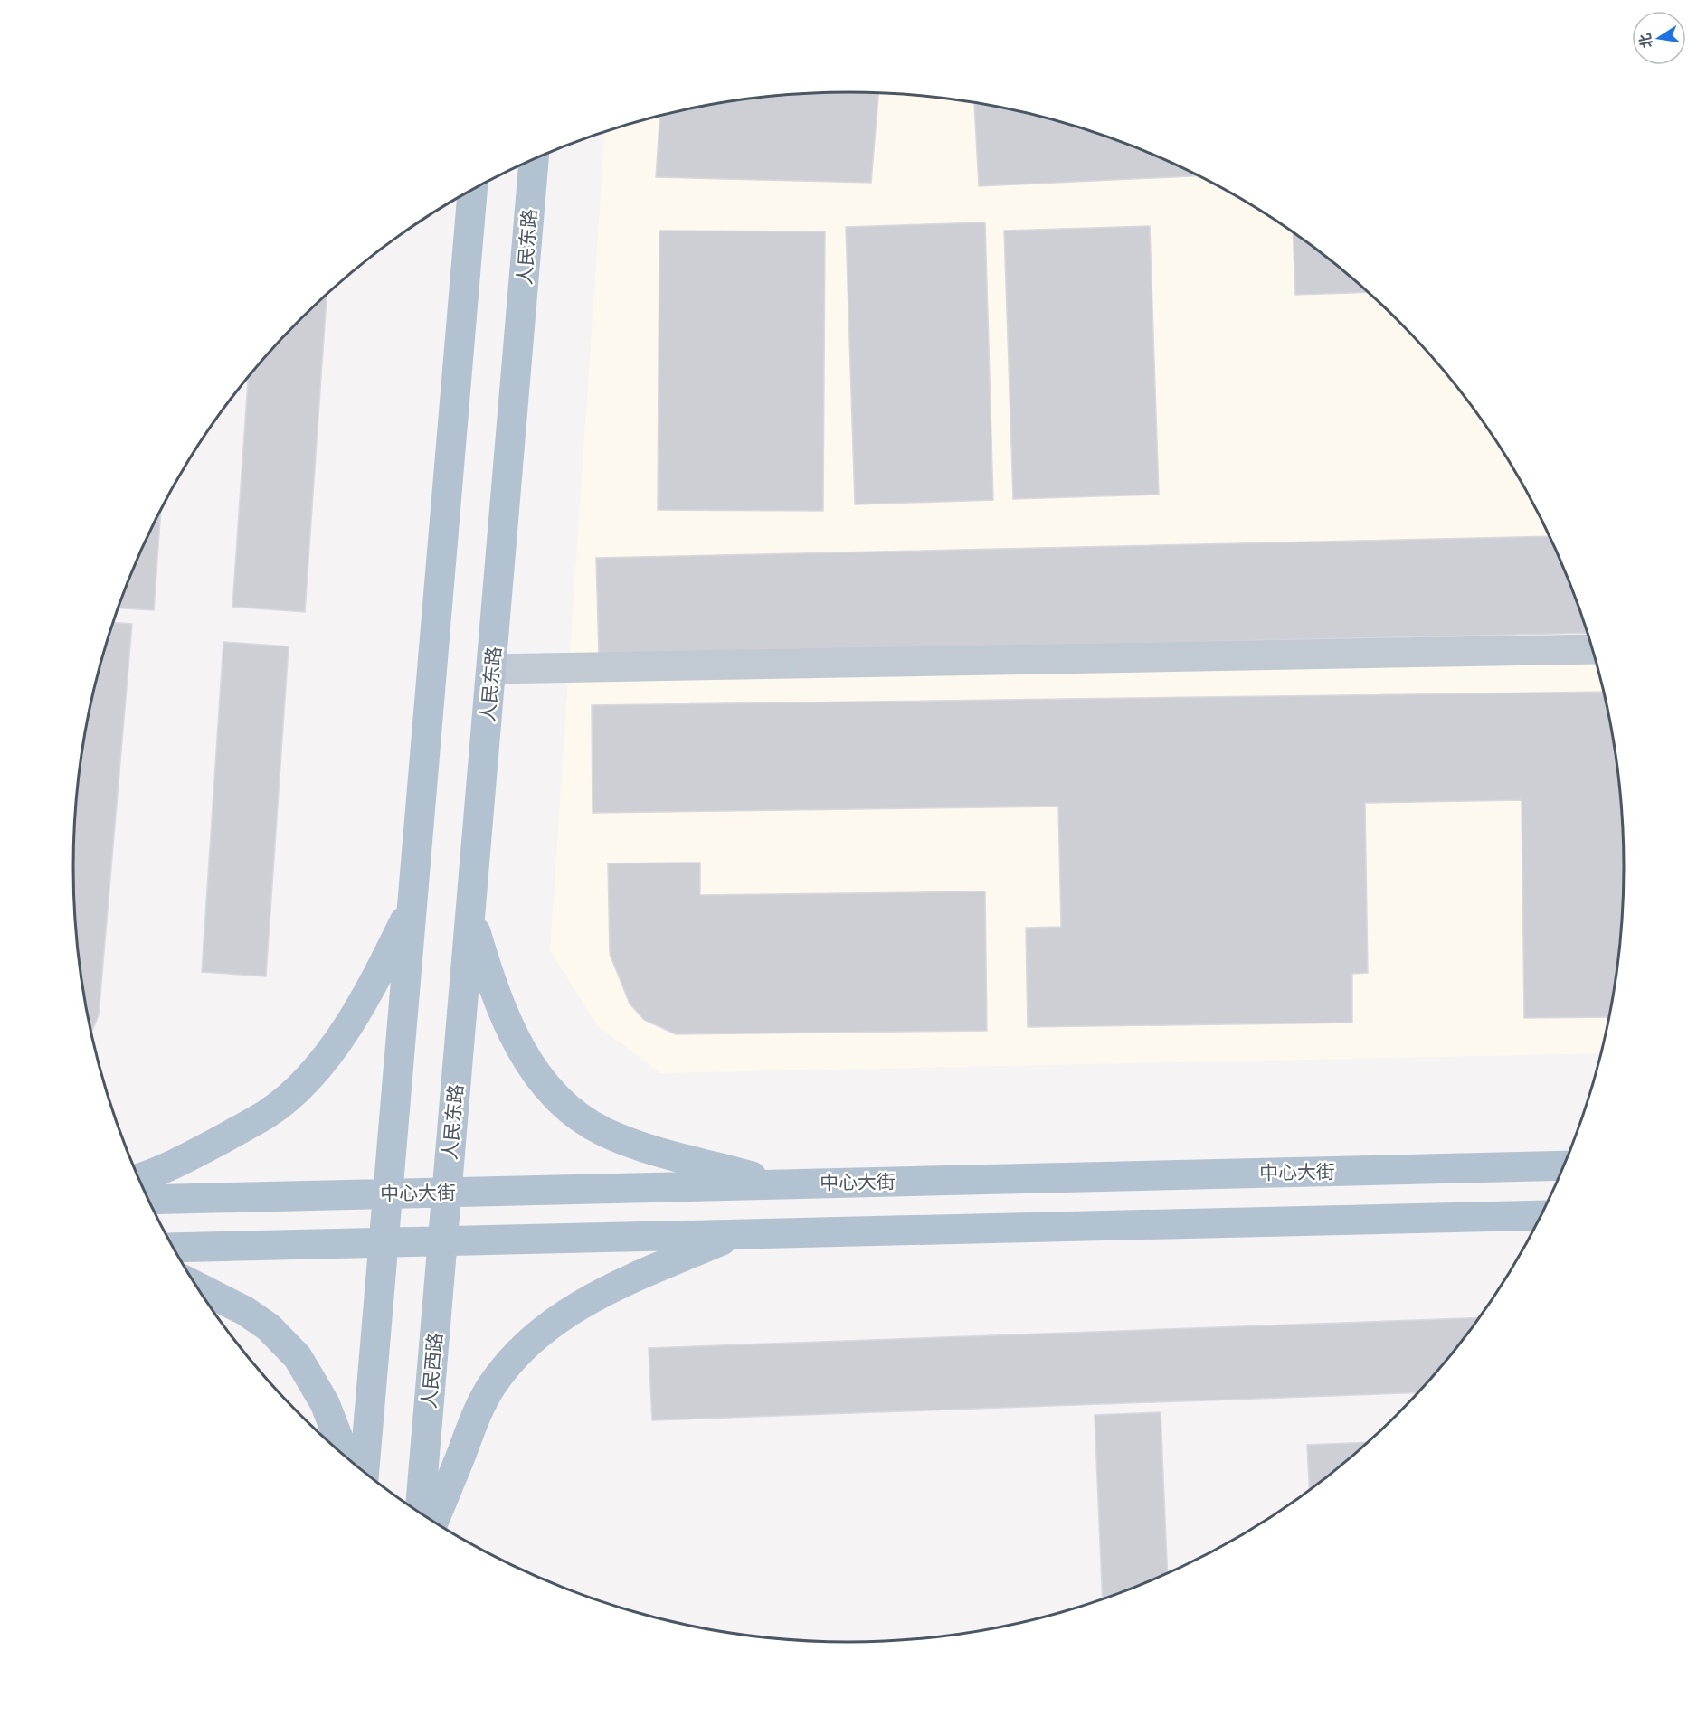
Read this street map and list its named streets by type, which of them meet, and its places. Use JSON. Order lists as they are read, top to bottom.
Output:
{
  "streets": {
    "main road": ["人民东路", "中心大街", "人民西路"]
  },
  "crossings": [
    ["人民东路", "中心大街"],
    ["人民东路", "人民西路"],
    ["中心大街", "人民西路"]
  ],
  "north": "left"
}
